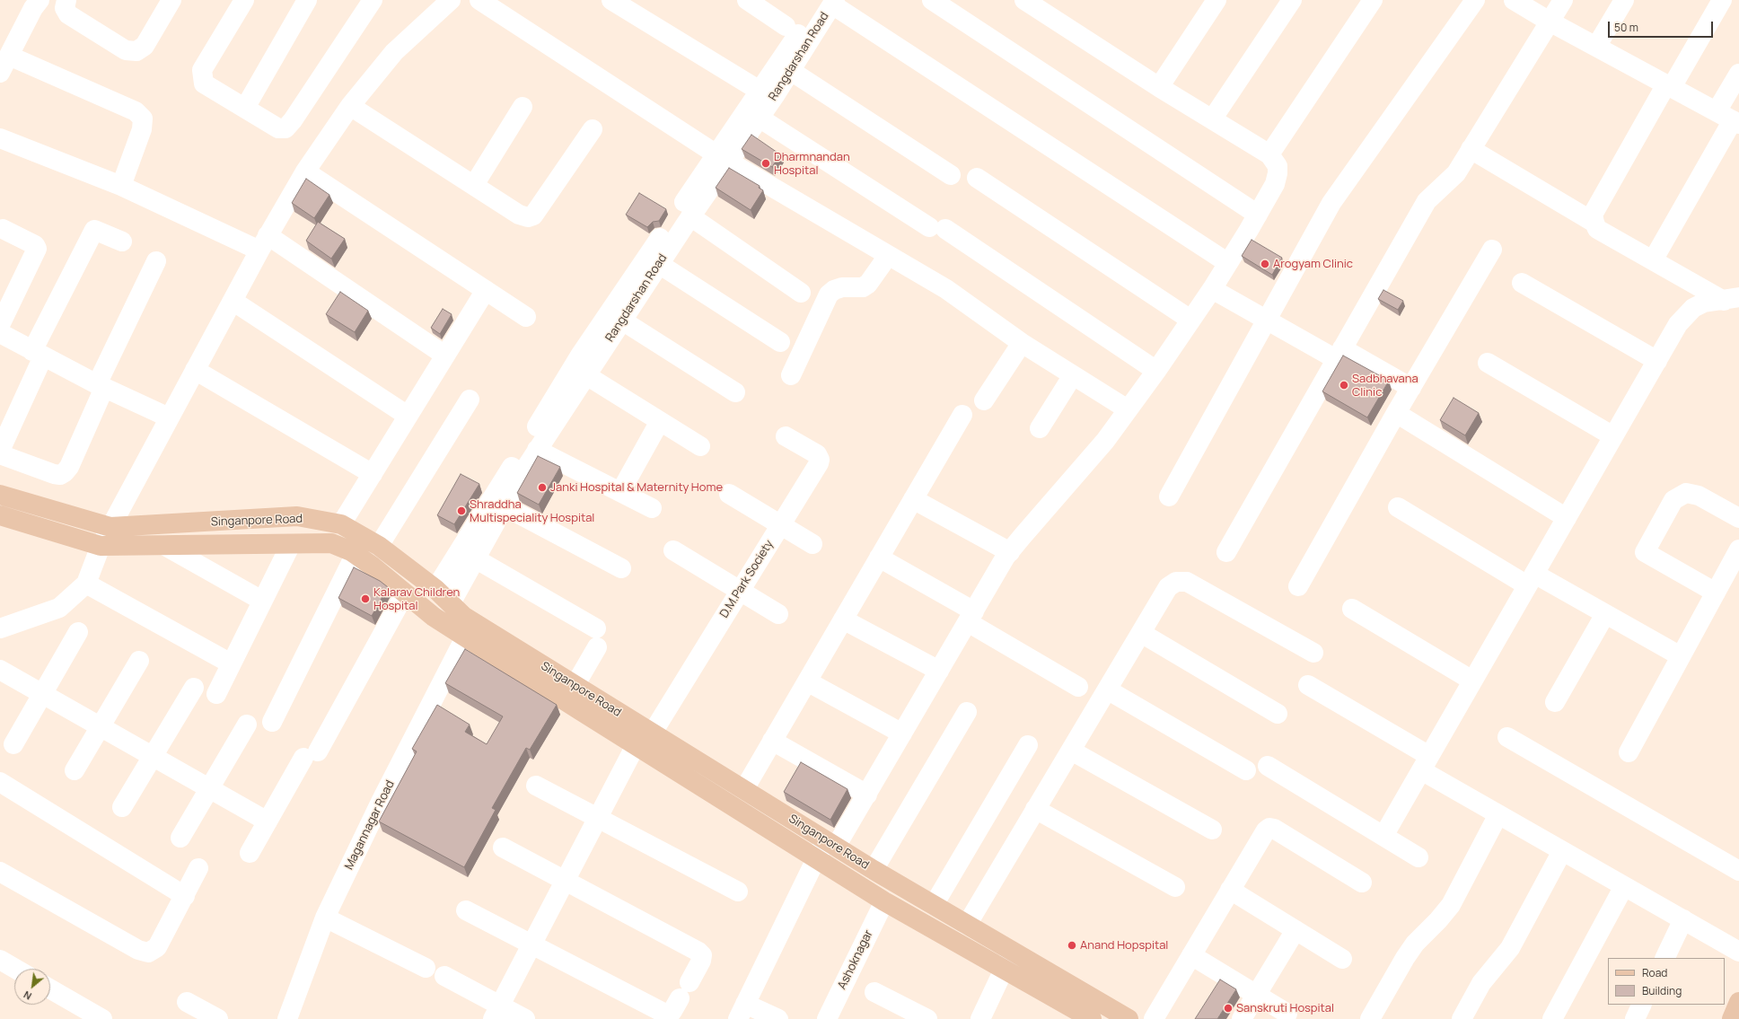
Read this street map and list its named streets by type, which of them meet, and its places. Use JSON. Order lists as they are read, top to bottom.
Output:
{
  "streets": {
    "main road": ["Singanpore Road"],
    "street": [
      "Rangdarshan Road",
      "D.M.Park Society",
      "Magannagar Road",
      "Ashoknagar"
    ]
  },
  "crossings": [
    ["Rangdarshan Road", "Singanpore Road"],
    ["Singanpore Road", "D.M.Park Society"],
    ["Singanpore Road", "Magannagar Road"],
    ["Singanpore Road", "Ashoknagar"]
  ],
  "places": [
    "Dharmnandan Hospital",
    "Arogyam Clinic",
    "Sadbhavana Clinic",
    "Janki Hospital & Maternity Home",
    "Shraddha Multispeciality Hospital",
    "Kalarav Children Hospital",
    "Anand Hopspital",
    "Sanskruti Hospital"
  ],
  "legend": ["Road", "Building"],
  "scale_bar": "50 m",
  "north": "bottom left"
}
